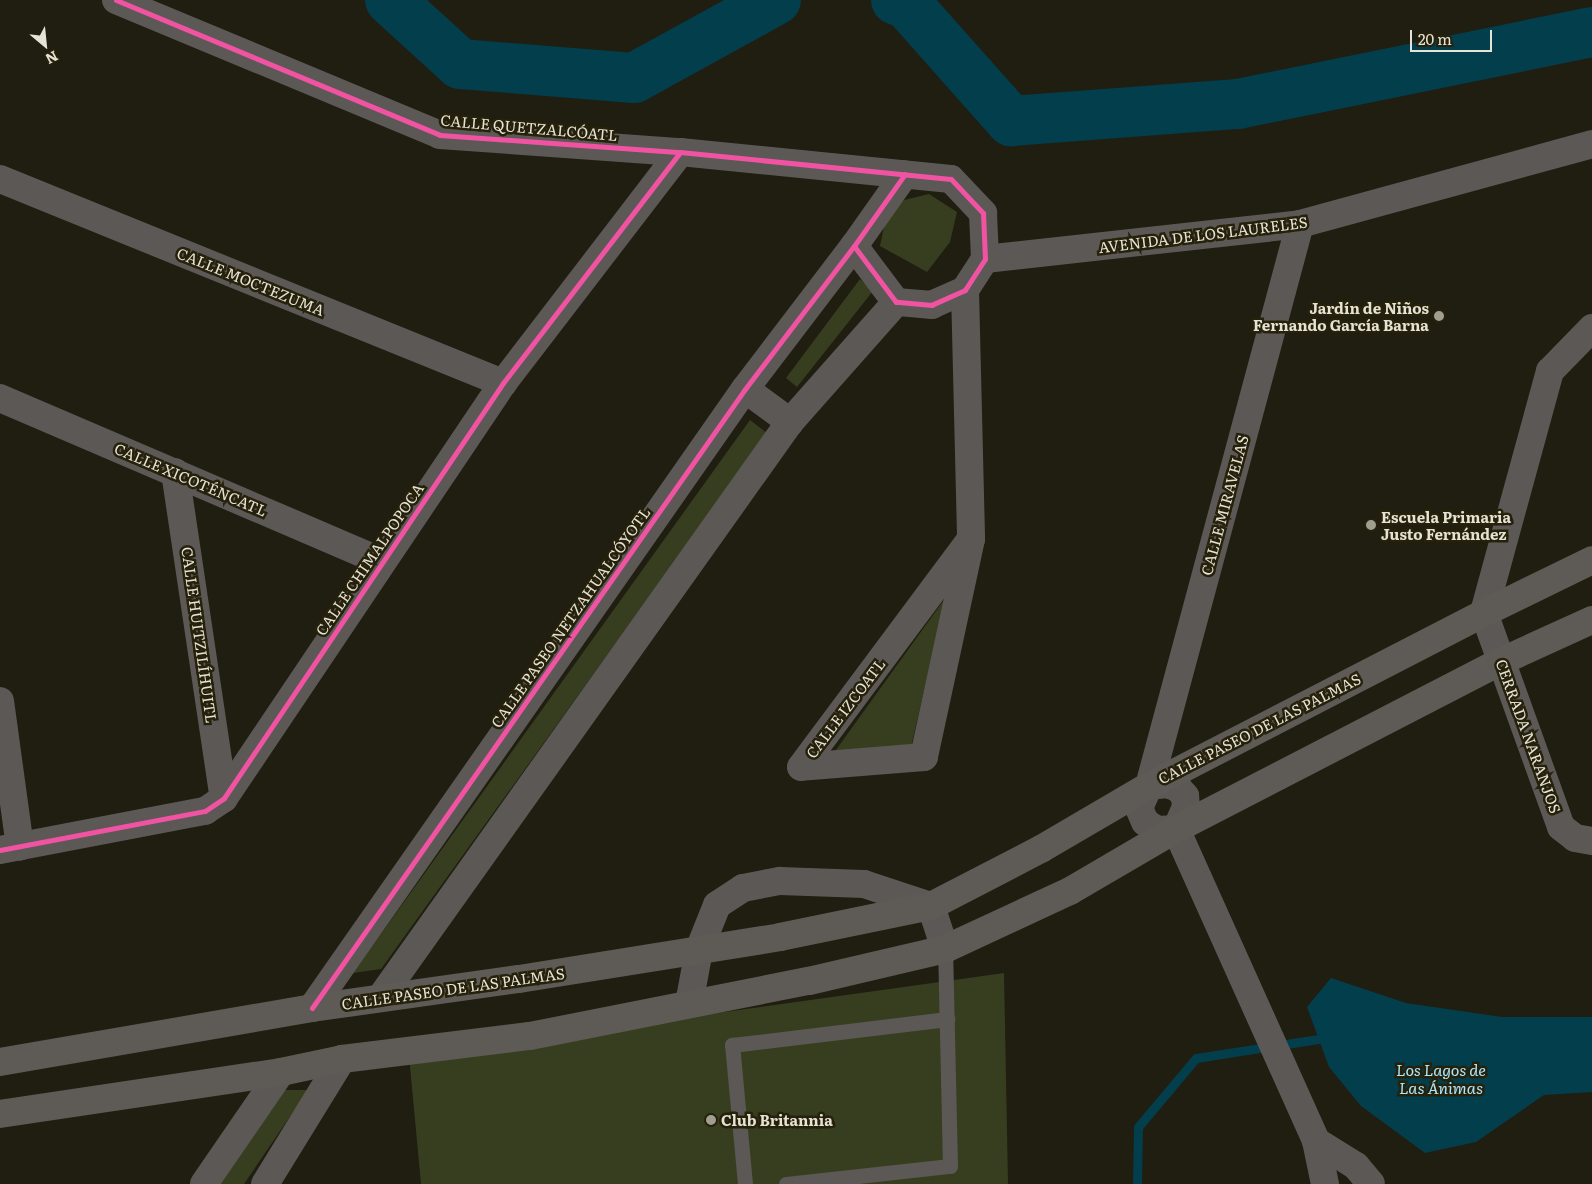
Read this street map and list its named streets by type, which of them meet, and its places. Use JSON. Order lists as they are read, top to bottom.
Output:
{
  "streets": {
    "main road": ["CALLE PASEO DE LAS PALMAS"],
    "street": [
      "CALLE QUETZALCÓATL",
      "AVENIDA DE LOS LAURELES",
      "CALLE MOCTEZUMA",
      "CALLE XICOTÉNCATL",
      "CALLE MIRAVELAS",
      "CALLE CHIMALPOPOCA",
      "CALLE PASEO NETZAHUALCÓYOTL",
      "CALLE HUITZILÍHUITL",
      "CALLE IZCOATL",
      "CERRADA NARANJOS"
    ]
  },
  "crossings": [
    ["CALLE QUETZALCÓATL", "AVENIDA DE LOS LAURELES"],
    ["CALLE QUETZALCÓATL", "CALLE CHIMALPOPOCA"],
    ["CALLE QUETZALCÓATL", "CALLE PASEO NETZAHUALCÓYOTL"],
    ["CALLE QUETZALCÓATL", "CALLE IZCOATL"],
    ["AVENIDA DE LOS LAURELES", "CALLE MIRAVELAS"],
    ["AVENIDA DE LOS LAURELES", "CALLE PASEO NETZAHUALCÓYOTL"],
    ["AVENIDA DE LOS LAURELES", "CALLE IZCOATL"],
    ["CALLE MOCTEZUMA", "CALLE CHIMALPOPOCA"],
    ["CALLE XICOTÉNCATL", "CALLE CHIMALPOPOCA"],
    ["CALLE XICOTÉNCATL", "CALLE HUITZILÍHUITL"],
    ["CALLE MIRAVELAS", "CALLE PASEO DE LAS PALMAS"],
    ["CALLE CHIMALPOPOCA", "CALLE HUITZILÍHUITL"],
    ["CALLE PASEO NETZAHUALCÓYOTL", "CALLE IZCOATL"],
    ["CALLE PASEO NETZAHUALCÓYOTL", "CALLE PASEO DE LAS PALMAS"],
    ["CALLE PASEO DE LAS PALMAS", "CERRADA NARANJOS"]
  ],
  "water": ["Los Lagos de Las Ánimas"],
  "places": ["Jardín de Niños Fernando García Barna", "Escuela Primaria Justo Fernández", "Club Britannia"],
  "scale_bar": "20 m",
  "north": "bottom right"
}
